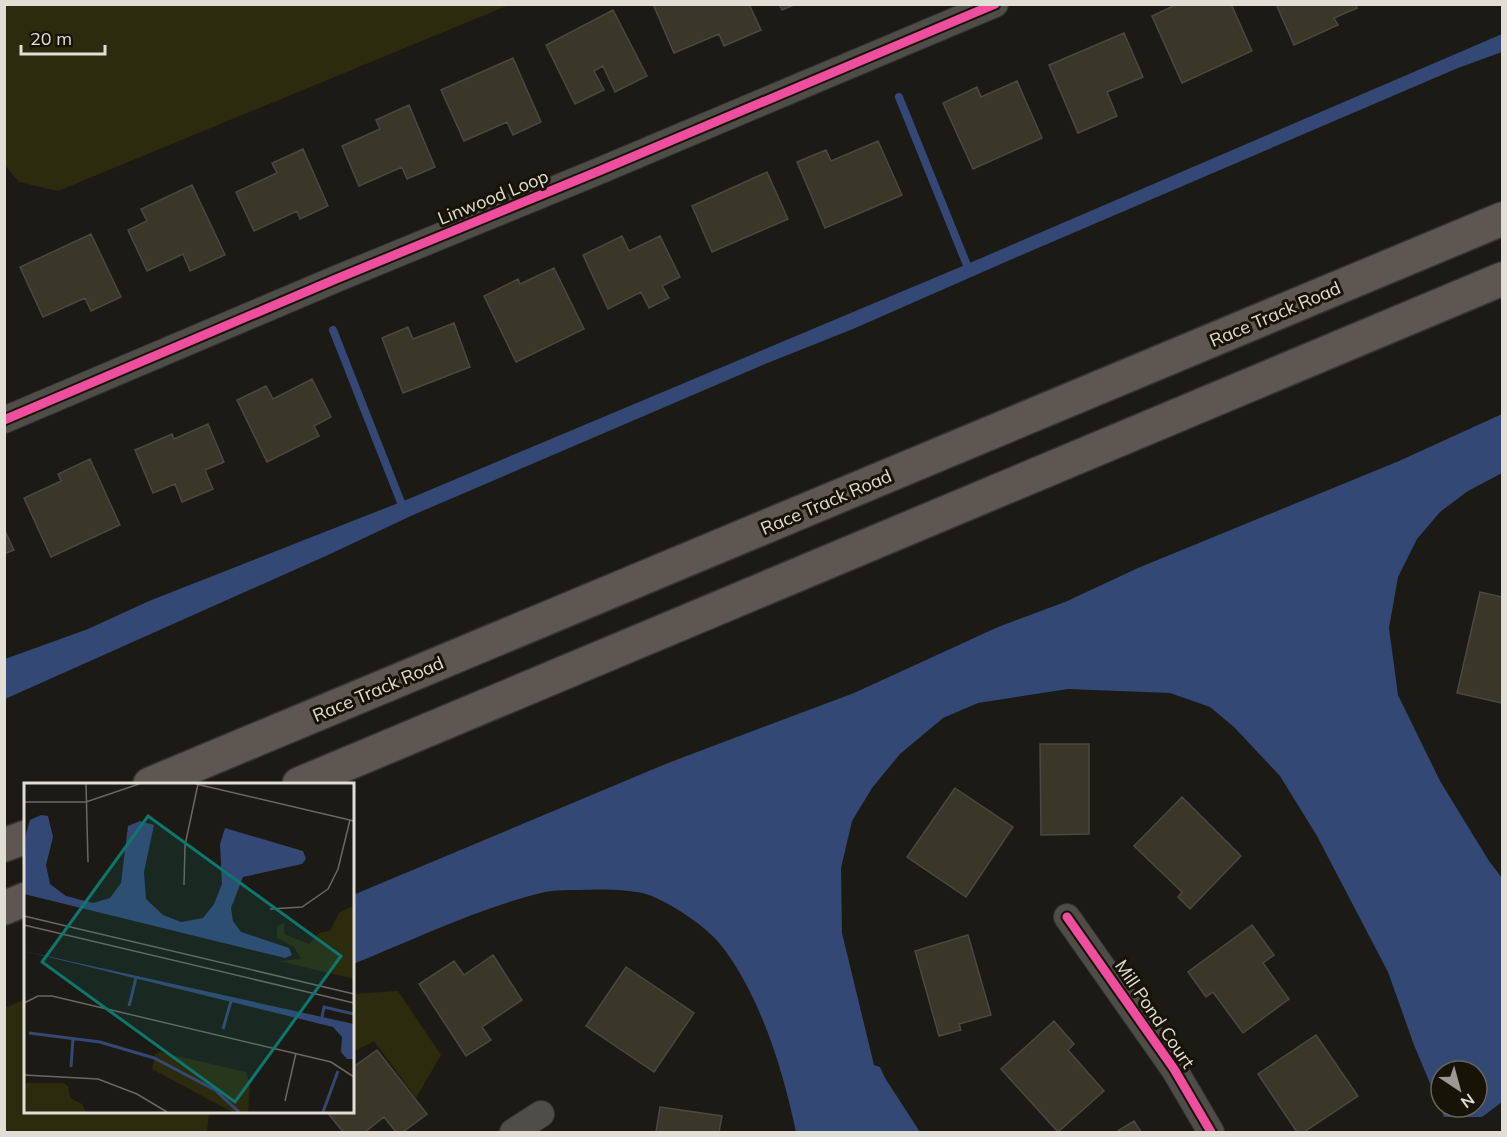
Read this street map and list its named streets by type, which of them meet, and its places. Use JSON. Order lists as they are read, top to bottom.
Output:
{
  "streets": {
    "main road": ["Race Track Road"],
    "street": ["Linwood Loop", "Mill Pond Court"]
  },
  "scale_bar": "20 m",
  "north": "bottom right"
}
